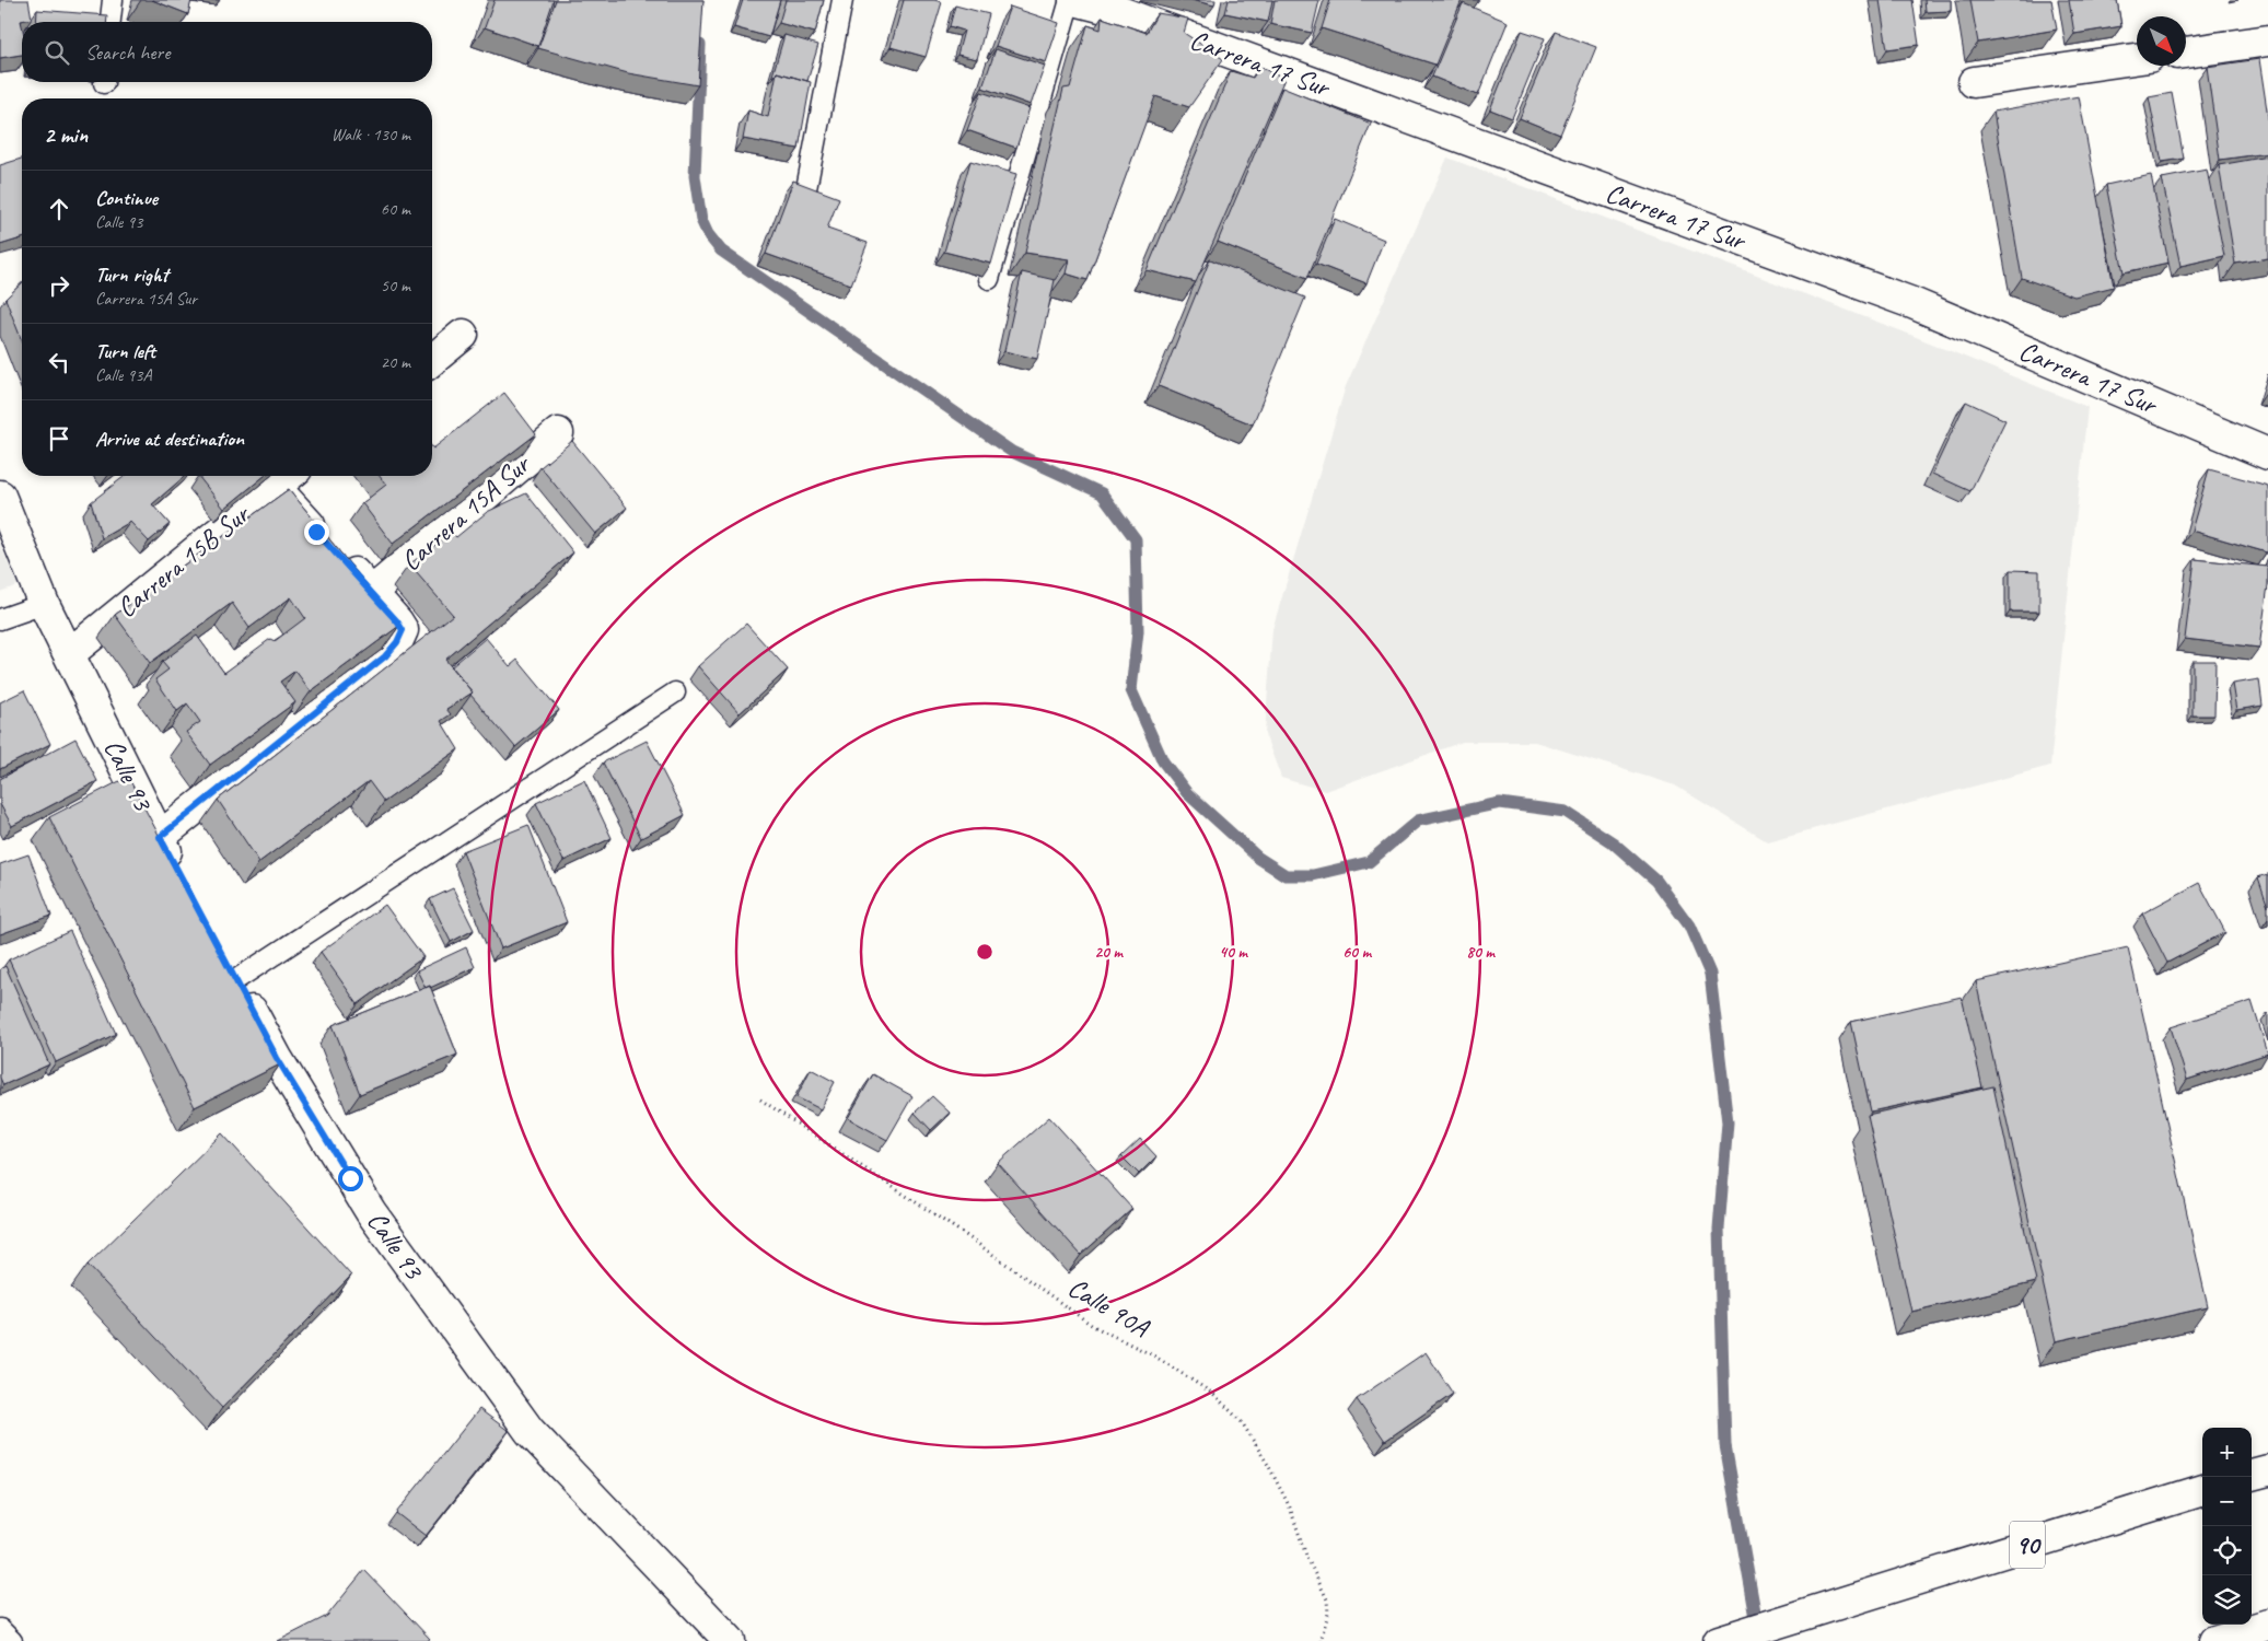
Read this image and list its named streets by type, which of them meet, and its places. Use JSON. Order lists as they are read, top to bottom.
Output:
{
  "streets": {
    "main road": [
      "Carrera 17 Sur",
      "Carrera 15A Sur",
      "Carrera 15B Sur",
      "Calle 93",
      "90"
    ],
    "path": ["Calle 90A"]
  },
  "crossings": [
    ["Carrera 15B Sur", "Calle 93"]
  ],
  "north": "bottom right",
  "page": {
    "search": "Search here",
    "heading": ["2 min", "Walk · 130 m"],
    "list": [
      ["Continue", "Calle 93", "60 m"],
      ["Turn right", "Carrera 15A Sur", "50 m"],
      ["Turn left", "Calle 93A", "20 m"],
      "Arrive at destination"
    ],
    "map_buttons": ["+", "−"]
  },
  "rings": [
    "20 m",
    "40 m",
    "60 m",
    "80 m"
  ]
}
